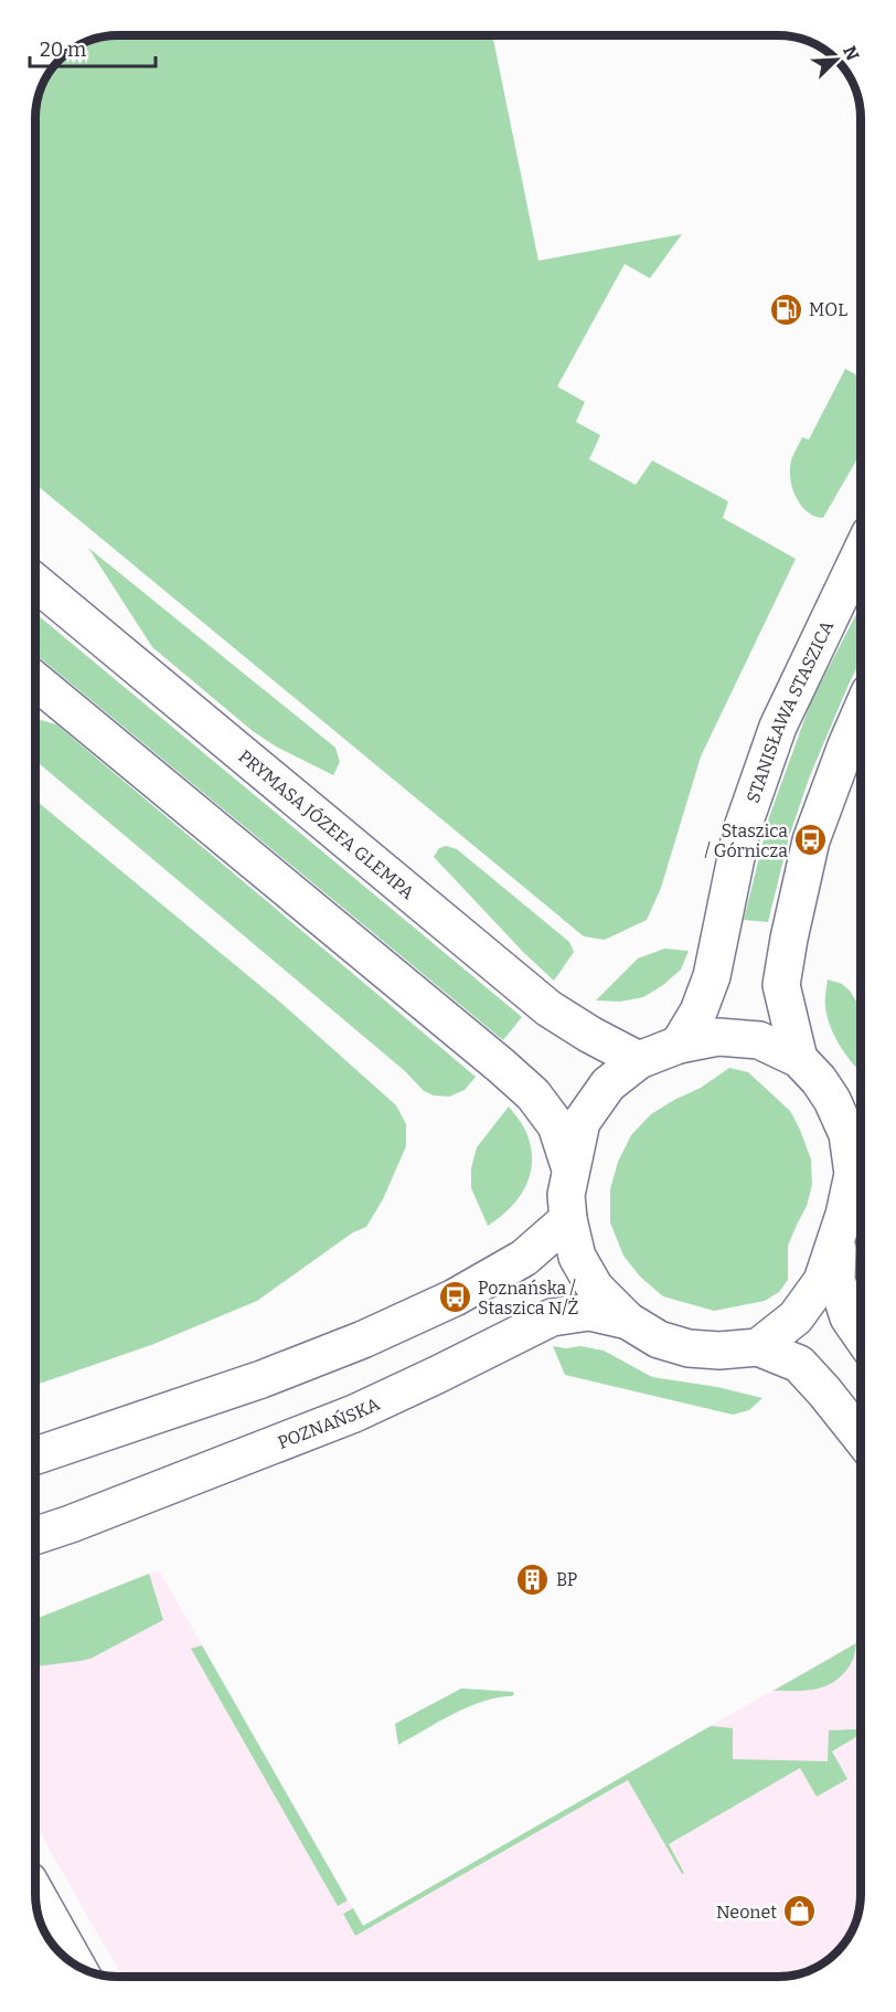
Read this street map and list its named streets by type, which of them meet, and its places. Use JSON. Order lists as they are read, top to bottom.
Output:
{
  "streets": {
    "main road": ["STANISŁAWA STASZICA", "PRYMASA JÓZEFA GLEMPA", "POZNAŃSKA"]
  },
  "places": {
    "fuel station": ["MOL"],
    "bus stop": ["Staszica / Górnicza", "Poznańska / Staszica N/Ż"],
    "building": ["BP"],
    "shop": ["Neonet"]
  },
  "scale_bar": "20 m",
  "north": "top right"
}
